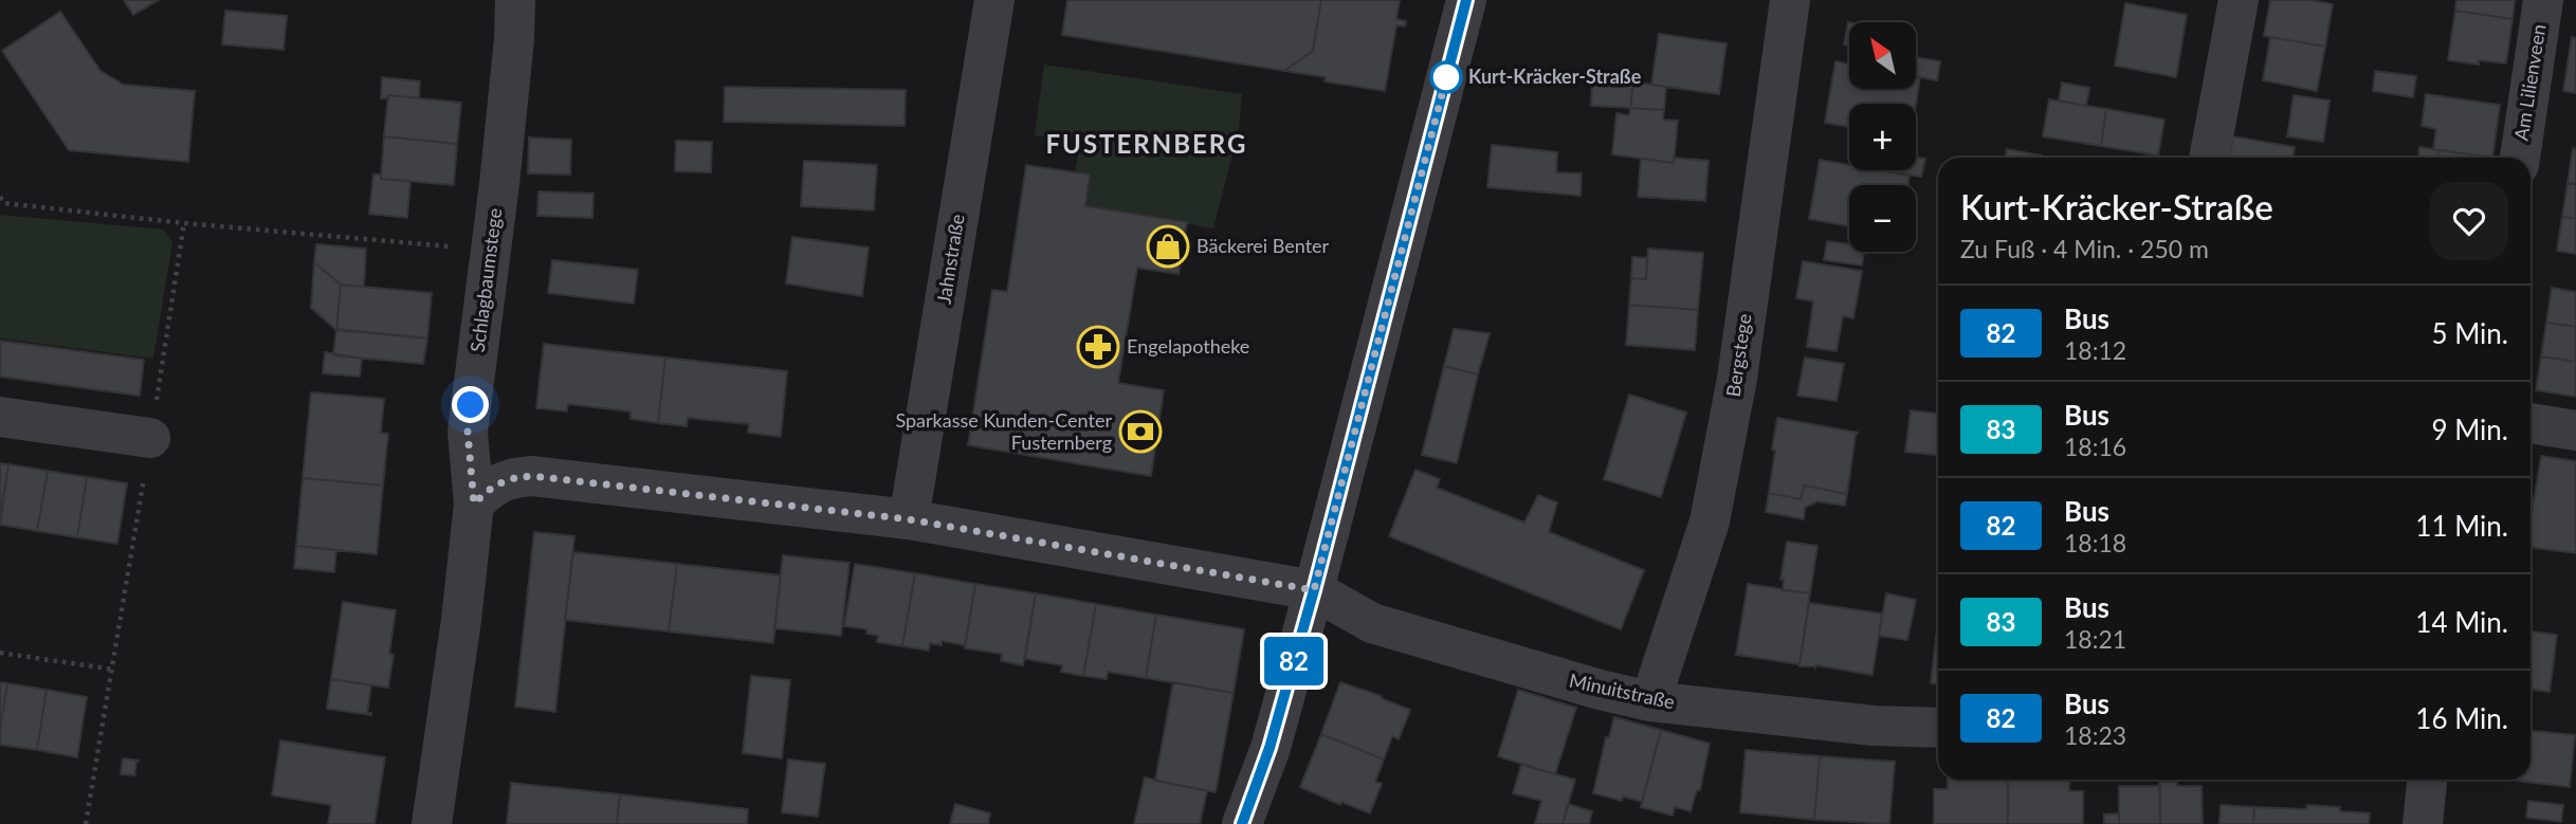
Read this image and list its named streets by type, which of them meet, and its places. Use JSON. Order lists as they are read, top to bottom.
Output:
{
  "streets": {
    "street": [
      "Am Lilienveen",
      "Jahnstraße",
      "Schlagbaumstege",
      "Bergstege",
      "Minuitstraße"
    ]
  },
  "crossings": [
    ["Bergstege", "Minuitstraße"]
  ],
  "districts": ["FUSTERNBERG"],
  "places": {
    "other": ["Kurt-Kräcker-Straße"],
    "shop": ["Bäckerei Benter"],
    "pharmacy": ["Engelapotheke"],
    "bank": ["Sparkasse Kunden-Center Fusternberg"]
  },
  "lines": ["bus line 82"],
  "north": "top left",
  "page": {
    "on_map": "82",
    "map_buttons": ["+", "−"],
    "heading": ["Kurt-Kräcker-Straße", "Zu Fuß · 4 Min. · 250 m"],
    "list": [
      {
        "mark": "82",
        "name": "Bus",
        "note": "18:12",
        "value": "5 Min."
      },
      {
        "mark": "83",
        "name": "Bus",
        "note": "18:16",
        "value": "9 Min."
      },
      {
        "mark": "82",
        "name": "Bus",
        "note": "18:18",
        "value": "11 Min."
      },
      {
        "mark": "83",
        "name": "Bus",
        "note": "18:21",
        "value": "14 Min."
      },
      {
        "mark": "82",
        "name": "Bus",
        "note": "18:23",
        "value": "16 Min."
      }
    ]
  }
}
